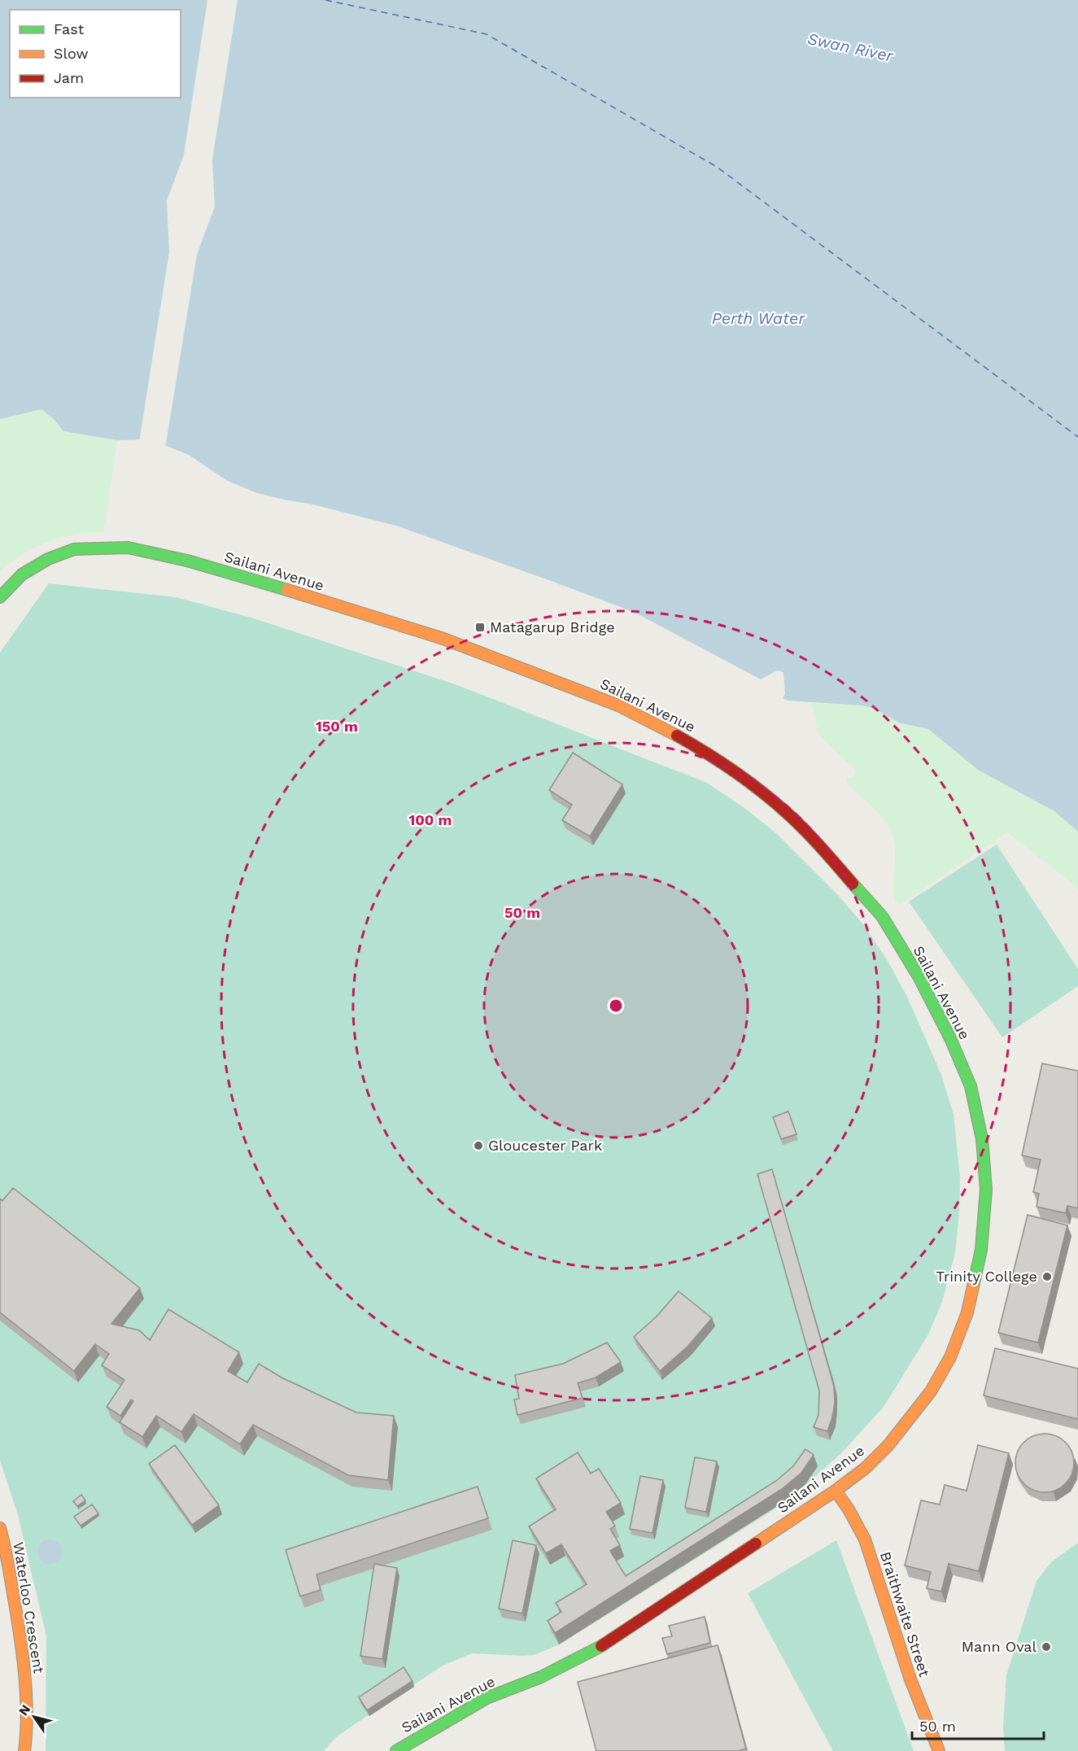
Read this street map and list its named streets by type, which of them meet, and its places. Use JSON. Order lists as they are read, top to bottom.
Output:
{
  "streets": {
    "street": ["Sailani Avenue", "Waterloo Crescent", "Braithwaite Street"]
  },
  "crossings": [
    ["Sailani Avenue", "Braithwaite Street"]
  ],
  "water": ["Swan River", "Perth Water"],
  "places": {
    "transit": ["Matagarup Bridge"],
    "other": ["Gloucester Park", "Trinity College", "Mann Oval"]
  },
  "legend": ["Fast", "Slow", "Jam"],
  "scale_bar": "50 m",
  "north": "top left",
  "rings": ["150 m", "100 m", "50 m"]
}
